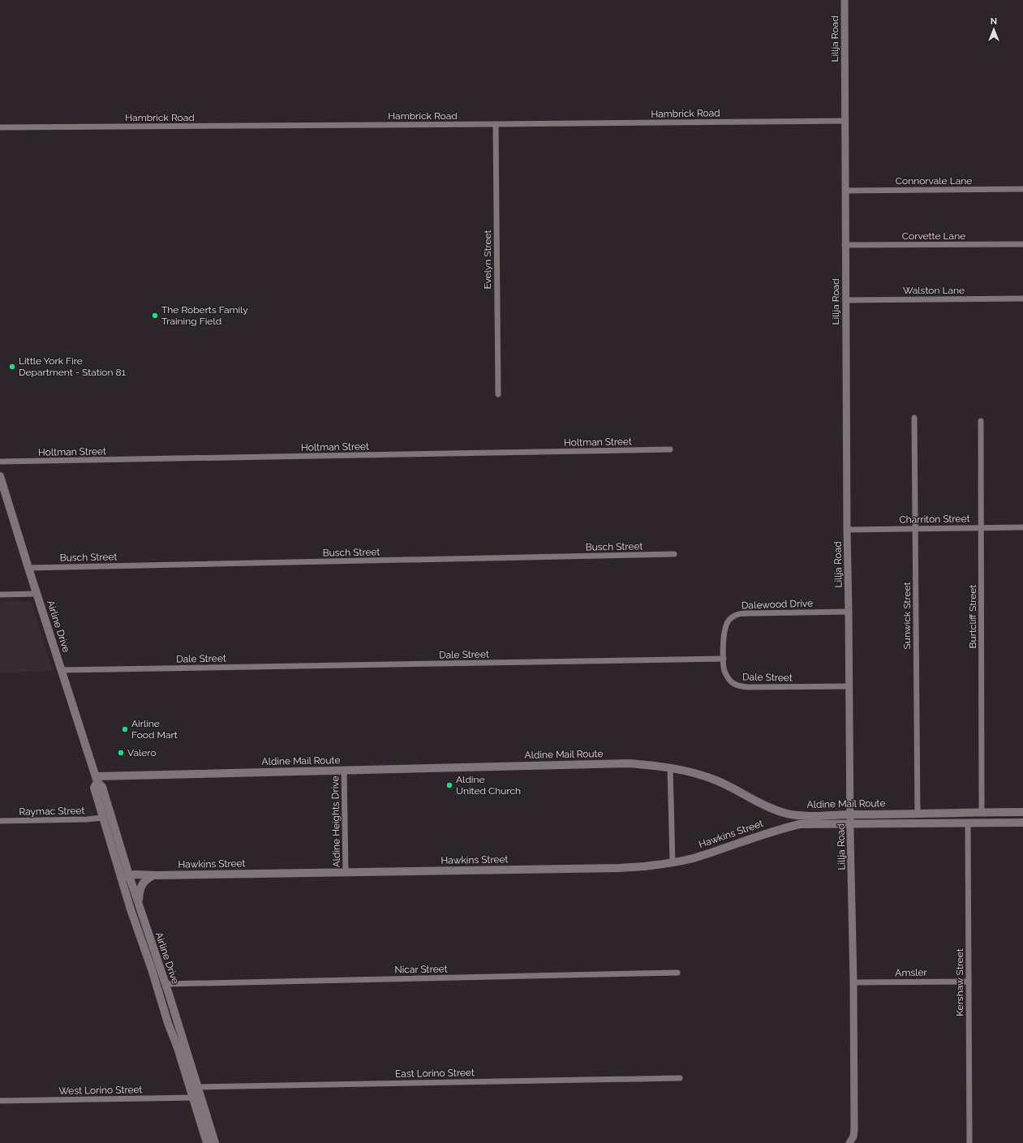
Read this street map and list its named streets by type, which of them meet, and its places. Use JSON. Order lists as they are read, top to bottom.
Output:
{
  "streets": {
    "main road": ["Airline Drive", "Aldine Mail Route", "Hawkins Street"],
    "street": [
      "Lillja Road",
      "Hambrick Road",
      "Connorvale Lane",
      "Corvette Lane",
      "Evelyn Street",
      "Walston Lane",
      "Holtman Street",
      "Charriton Street",
      "Busch Street",
      "Dalewood Drive",
      "Sunwick Street",
      "Burtcliff Street",
      "Dale Street",
      "Raymac Street",
      "Aldine Heights Drive",
      "Nicar Street",
      "Amsler",
      "Kershaw Street",
      "East Lorino Street",
      "West Lorino Street"
    ]
  },
  "crossings": [
    ["Lillja Road", "Hambrick Road"],
    ["Lillja Road", "Connorvale Lane"],
    ["Lillja Road", "Corvette Lane"],
    ["Lillja Road", "Walston Lane"],
    ["Lillja Road", "Charriton Street"],
    ["Lillja Road", "Dalewood Drive"],
    ["Lillja Road", "Dale Street"],
    ["Lillja Road", "Aldine Mail Route"],
    ["Lillja Road", "Amsler"],
    ["Hambrick Road", "Evelyn Street"],
    ["Charriton Street", "Sunwick Street"],
    ["Charriton Street", "Burtcliff Street"],
    ["Busch Street", "Airline Drive"],
    ["Dalewood Drive", "Dale Street"],
    ["Sunwick Street", "Aldine Mail Route"],
    ["Burtcliff Street", "Aldine Mail Route"],
    ["Airline Drive", "Dale Street"],
    ["Airline Drive", "Aldine Mail Route"],
    ["Airline Drive", "Raymac Street"],
    ["Airline Drive", "Hawkins Street"],
    ["Airline Drive", "Nicar Street"],
    ["Airline Drive", "East Lorino Street"],
    ["Airline Drive", "West Lorino Street"],
    ["Aldine Mail Route", "Aldine Heights Drive"],
    ["Aldine Mail Route", "Hawkins Street"],
    ["Aldine Mail Route", "Kershaw Street"],
    ["Aldine Heights Drive", "Hawkins Street"],
    ["Amsler", "Kershaw Street"]
  ],
  "places": [
    "The Roberts Family Training Field",
    "Little York Fire Department - Station 81",
    "Airline Food Mart",
    "Valero",
    "Aldine United Church"
  ],
  "north": "top"
}
